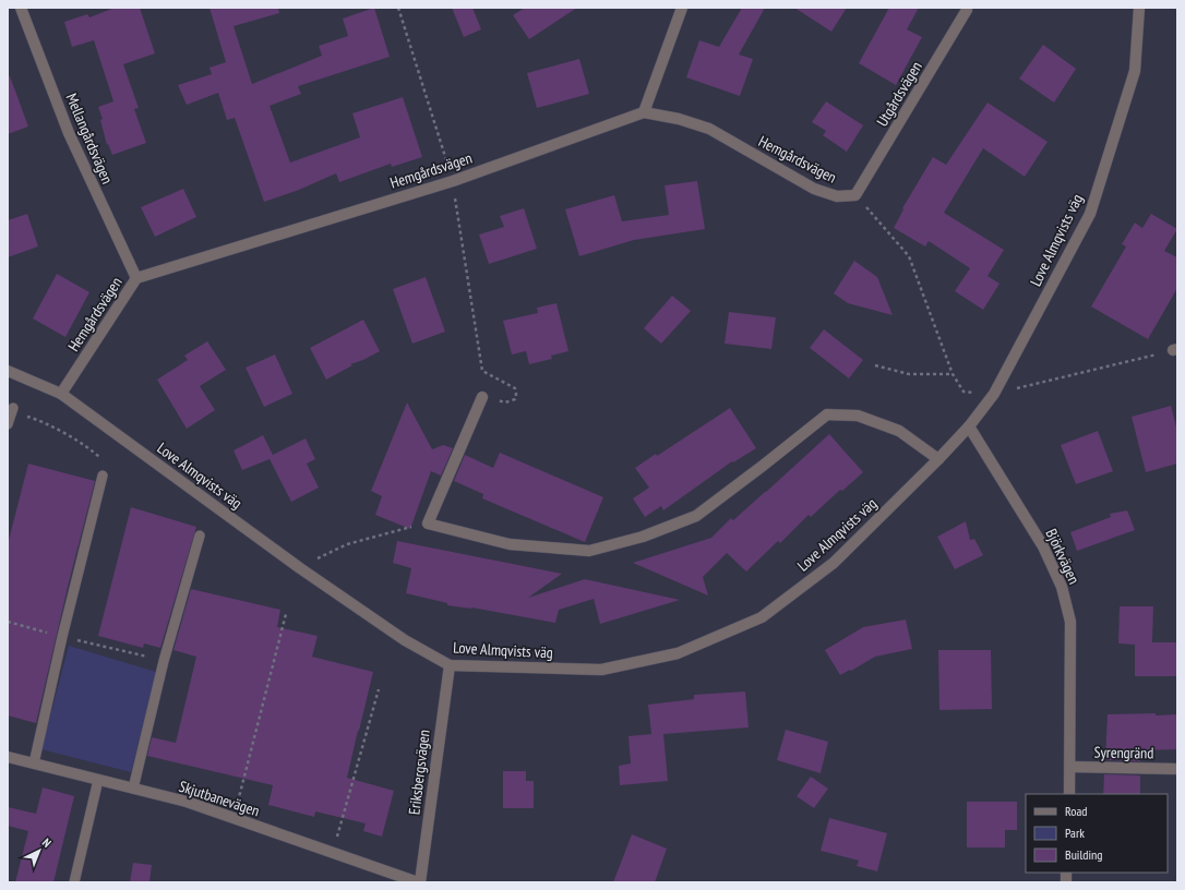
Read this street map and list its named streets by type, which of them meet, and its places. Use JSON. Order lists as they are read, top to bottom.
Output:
{
  "streets": {
    "street": [
      "Utgårdsvägen",
      "Mellangårdsvägen",
      "Hemgårdsvägen",
      "Love Almqvists väg",
      "Björkvägen",
      "Syrengränd",
      "Eriksbergsvägen",
      "Skjutbanevägen"
    ]
  },
  "crossings": [
    ["Utgårdsvägen", "Hemgårdsvägen"],
    ["Mellangårdsvägen", "Hemgårdsvägen"],
    ["Hemgårdsvägen", "Love Almqvists väg"],
    ["Love Almqvists väg", "Björkvägen"],
    ["Love Almqvists väg", "Eriksbergsvägen"],
    ["Björkvägen", "Syrengränd"],
    ["Eriksbergsvägen", "Skjutbanevägen"]
  ],
  "legend": ["Road", "Park", "Building"],
  "north": "top right"
}
